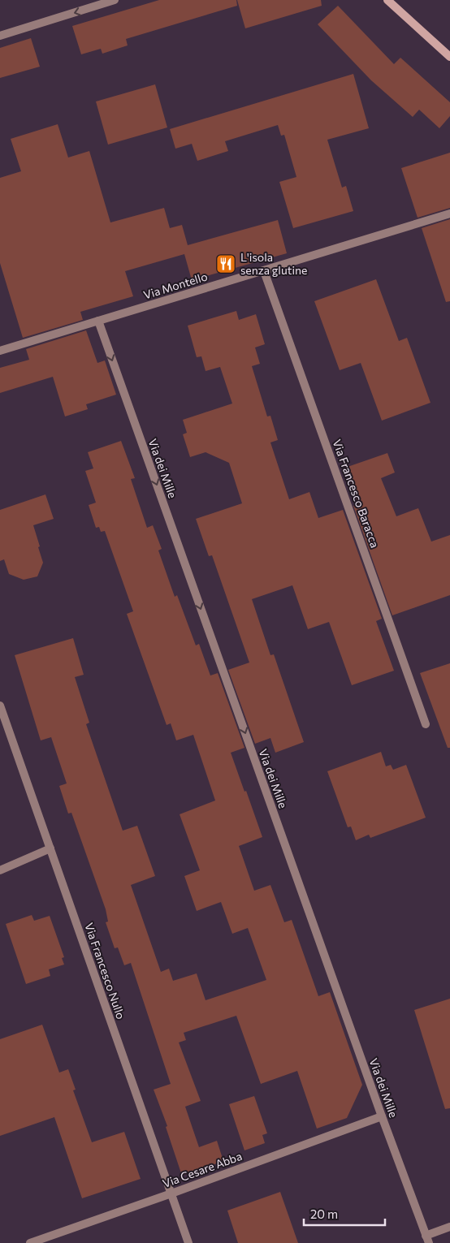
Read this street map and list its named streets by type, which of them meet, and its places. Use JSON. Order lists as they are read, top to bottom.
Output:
{
  "streets": {
    "street": [
      "Via Montello",
      "Via dei Mille",
      "Via Francesco Baracca",
      "Via Francesco Nullo",
      "Via Cesare Abba"
    ]
  },
  "crossings": [
    ["Via Montello", "Via dei Mille"],
    ["Via Montello", "Via Francesco Baracca"],
    ["Via dei Mille", "Via Cesare Abba"],
    ["Via Francesco Nullo", "Via Cesare Abba"]
  ],
  "one_way": ["Via dei Mille"],
  "places": {
    "restaurant": ["L'isola senza glutine"]
  },
  "scale_bar": "20 m"
}
